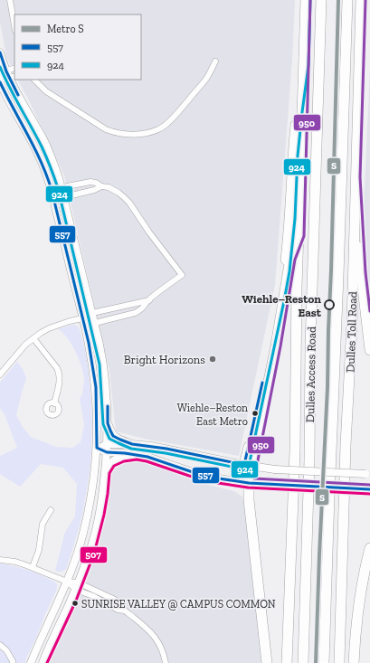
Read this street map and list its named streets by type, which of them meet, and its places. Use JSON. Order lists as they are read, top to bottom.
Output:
{
  "streets": {
    "highway": ["Dulles Toll Road", "Dulles Access Road"]
  },
  "places": [
    "Wiehle–Reston East",
    "Bright Horizons",
    "Wiehle–Reston East Metro",
    "SUNRISE VALLEY @ CAMPUS COMMON"
  ],
  "lines": [
    "metro line S",
    "transit line 924",
    "transit line 950",
    "transit line 557",
    "transit line 507"
  ],
  "legend": ["Metro S", "557", "924"]
}
